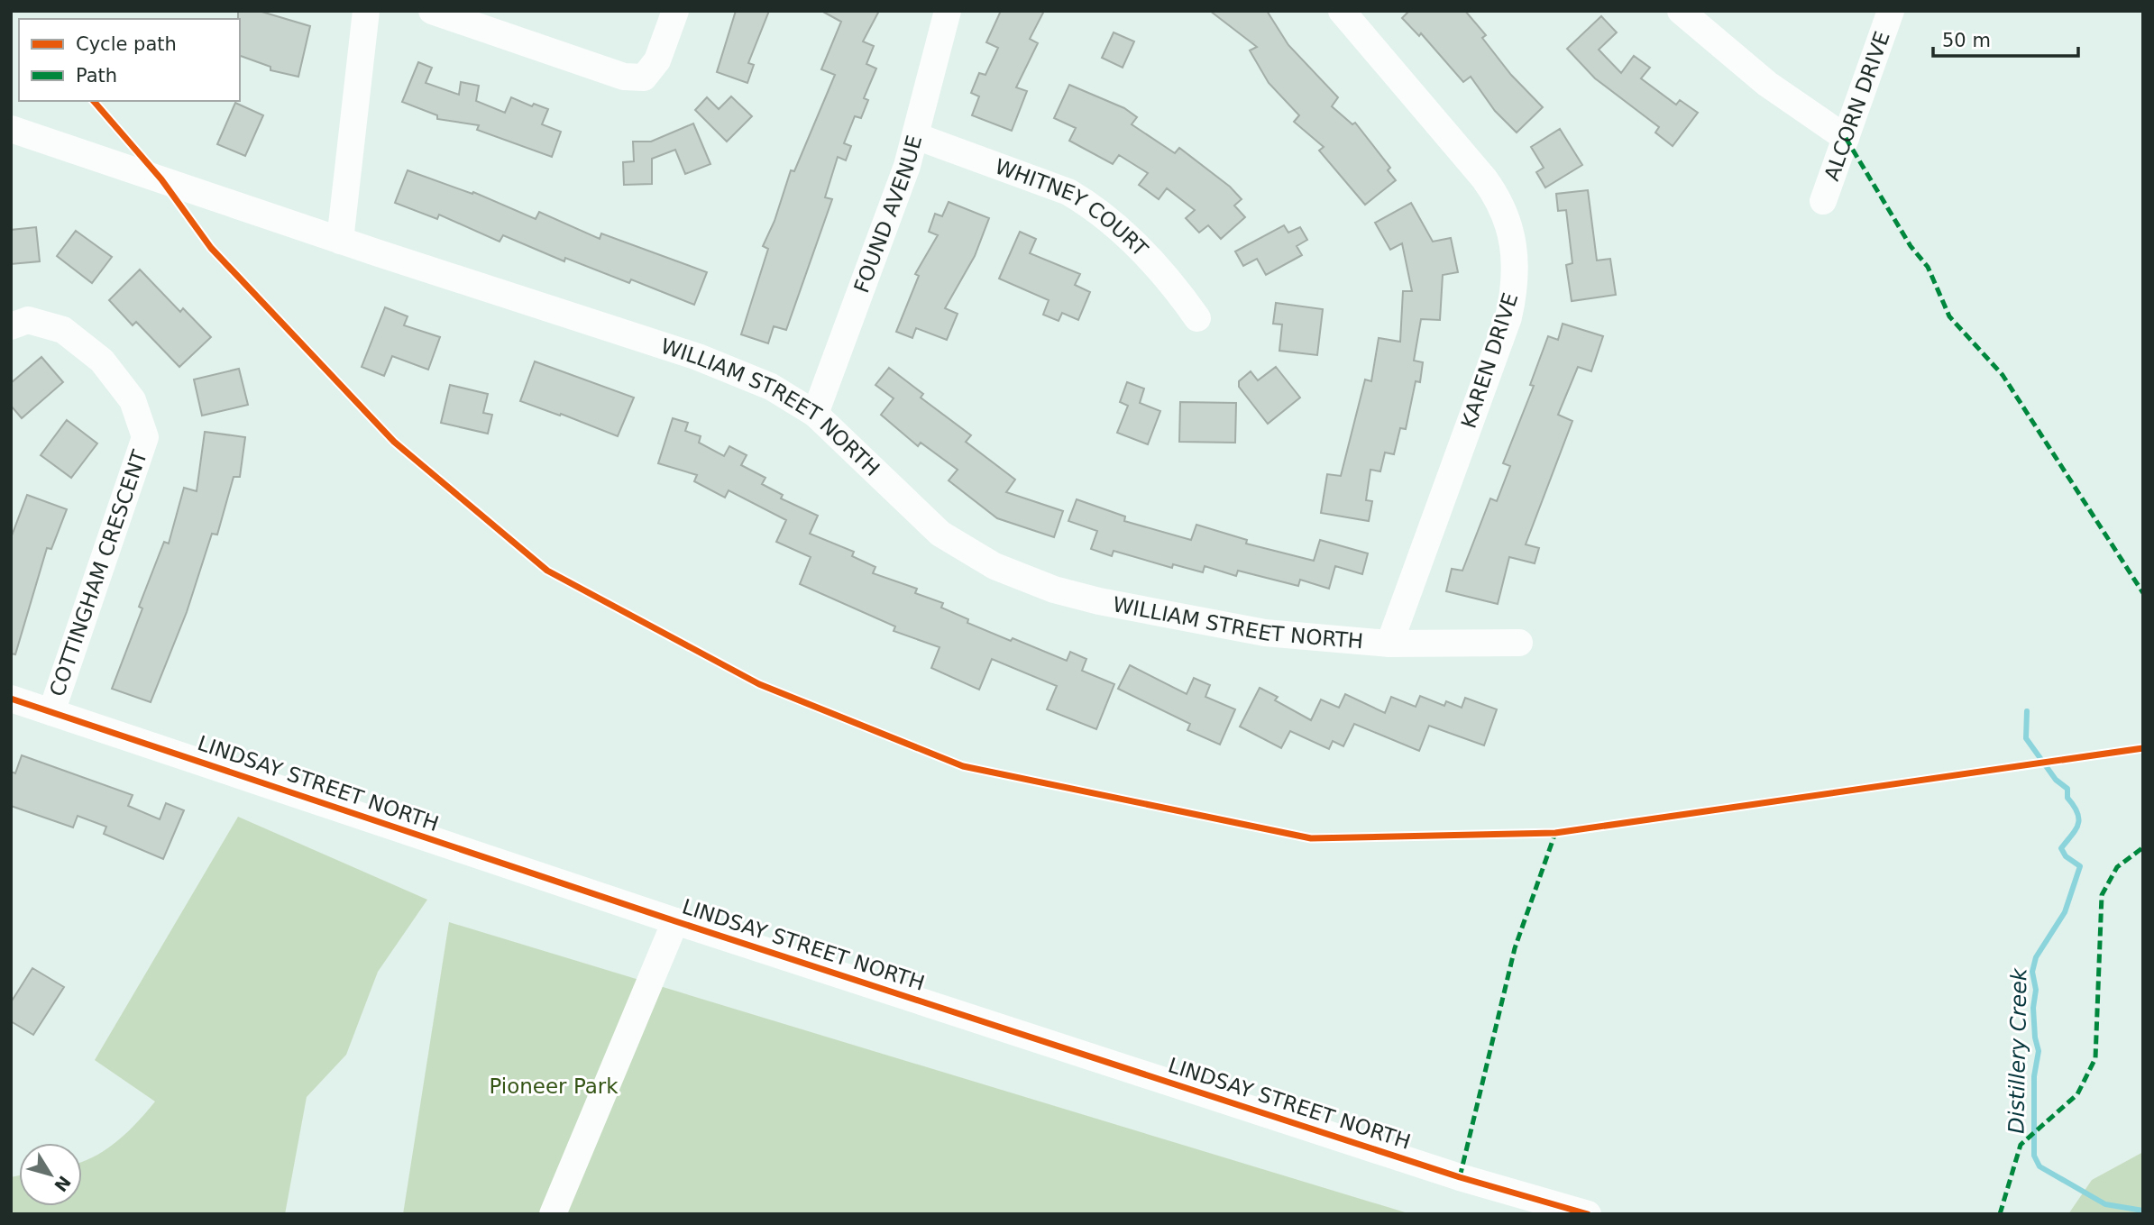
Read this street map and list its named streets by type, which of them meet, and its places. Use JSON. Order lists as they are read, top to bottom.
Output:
{
  "streets": {
    "street": [
      "ALCORN DRIVE",
      "WHITNEY COURT",
      "FOUND AVENUE",
      "KAREN DRIVE",
      "WILLIAM STREET NORTH",
      "COTTINGHAM CRESCENT",
      "LINDSAY STREET NORTH"
    ]
  },
  "crossings": [
    ["WHITNEY COURT", "FOUND AVENUE"],
    ["FOUND AVENUE", "WILLIAM STREET NORTH"],
    ["KAREN DRIVE", "WILLIAM STREET NORTH"],
    ["COTTINGHAM CRESCENT", "LINDSAY STREET NORTH"]
  ],
  "water": ["Distillery Creek"],
  "parks": ["Pioneer Park"],
  "legend": ["Cycle path", "Path"],
  "scale_bar": "50 m",
  "north": "bottom right"
}
